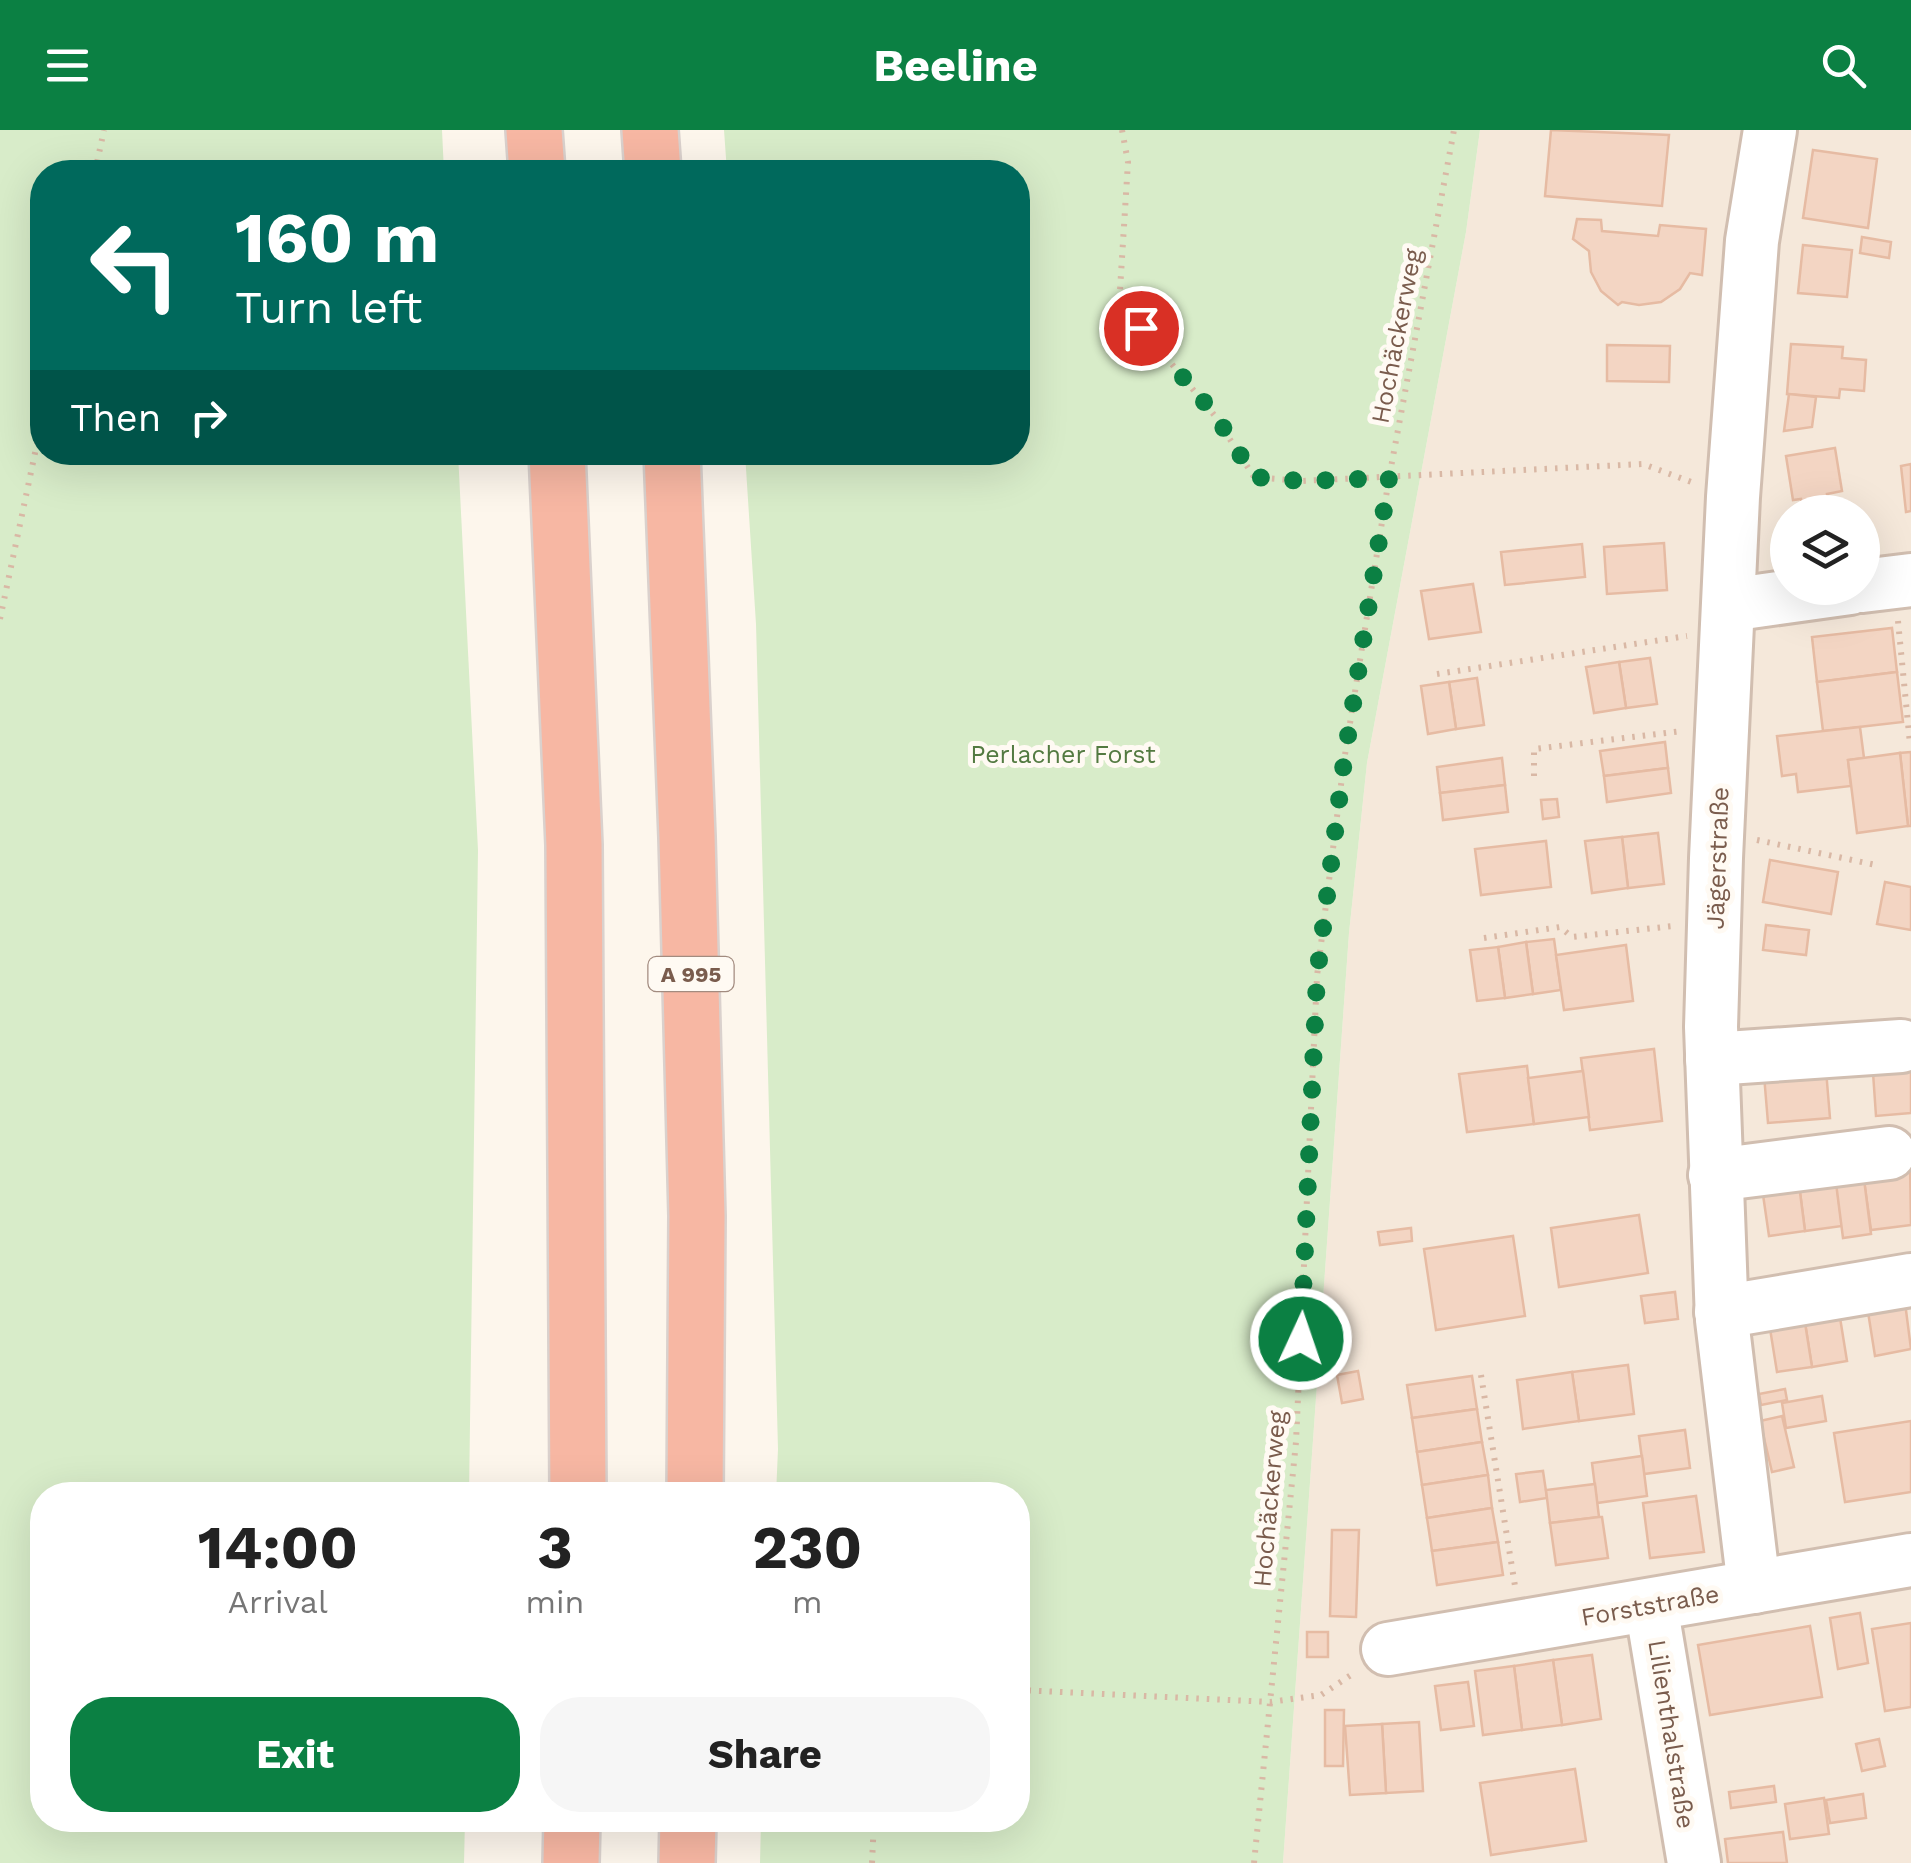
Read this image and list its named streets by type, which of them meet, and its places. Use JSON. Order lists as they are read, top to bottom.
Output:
{
  "streets": {
    "highway": ["A 995"],
    "street": ["Jägerstraße", "Forststraße", "Lilienthalstraße"],
    "path": ["Hochäckerweg"]
  },
  "crossings": [
    ["Jägerstraße", "Forststraße"],
    ["Forststraße", "Lilienthalstraße"]
  ],
  "parks": ["Perlacher Forst"],
  "page": {
    "header": "Beeline",
    "turn": ["160 m", "Turn left"],
    "then": "Then",
    "eta": [
      "14:00",
      "Arrival",
      "3",
      "min",
      "230",
      "m"
    ],
    "buttons": ["Exit", "Share"]
  }
}
